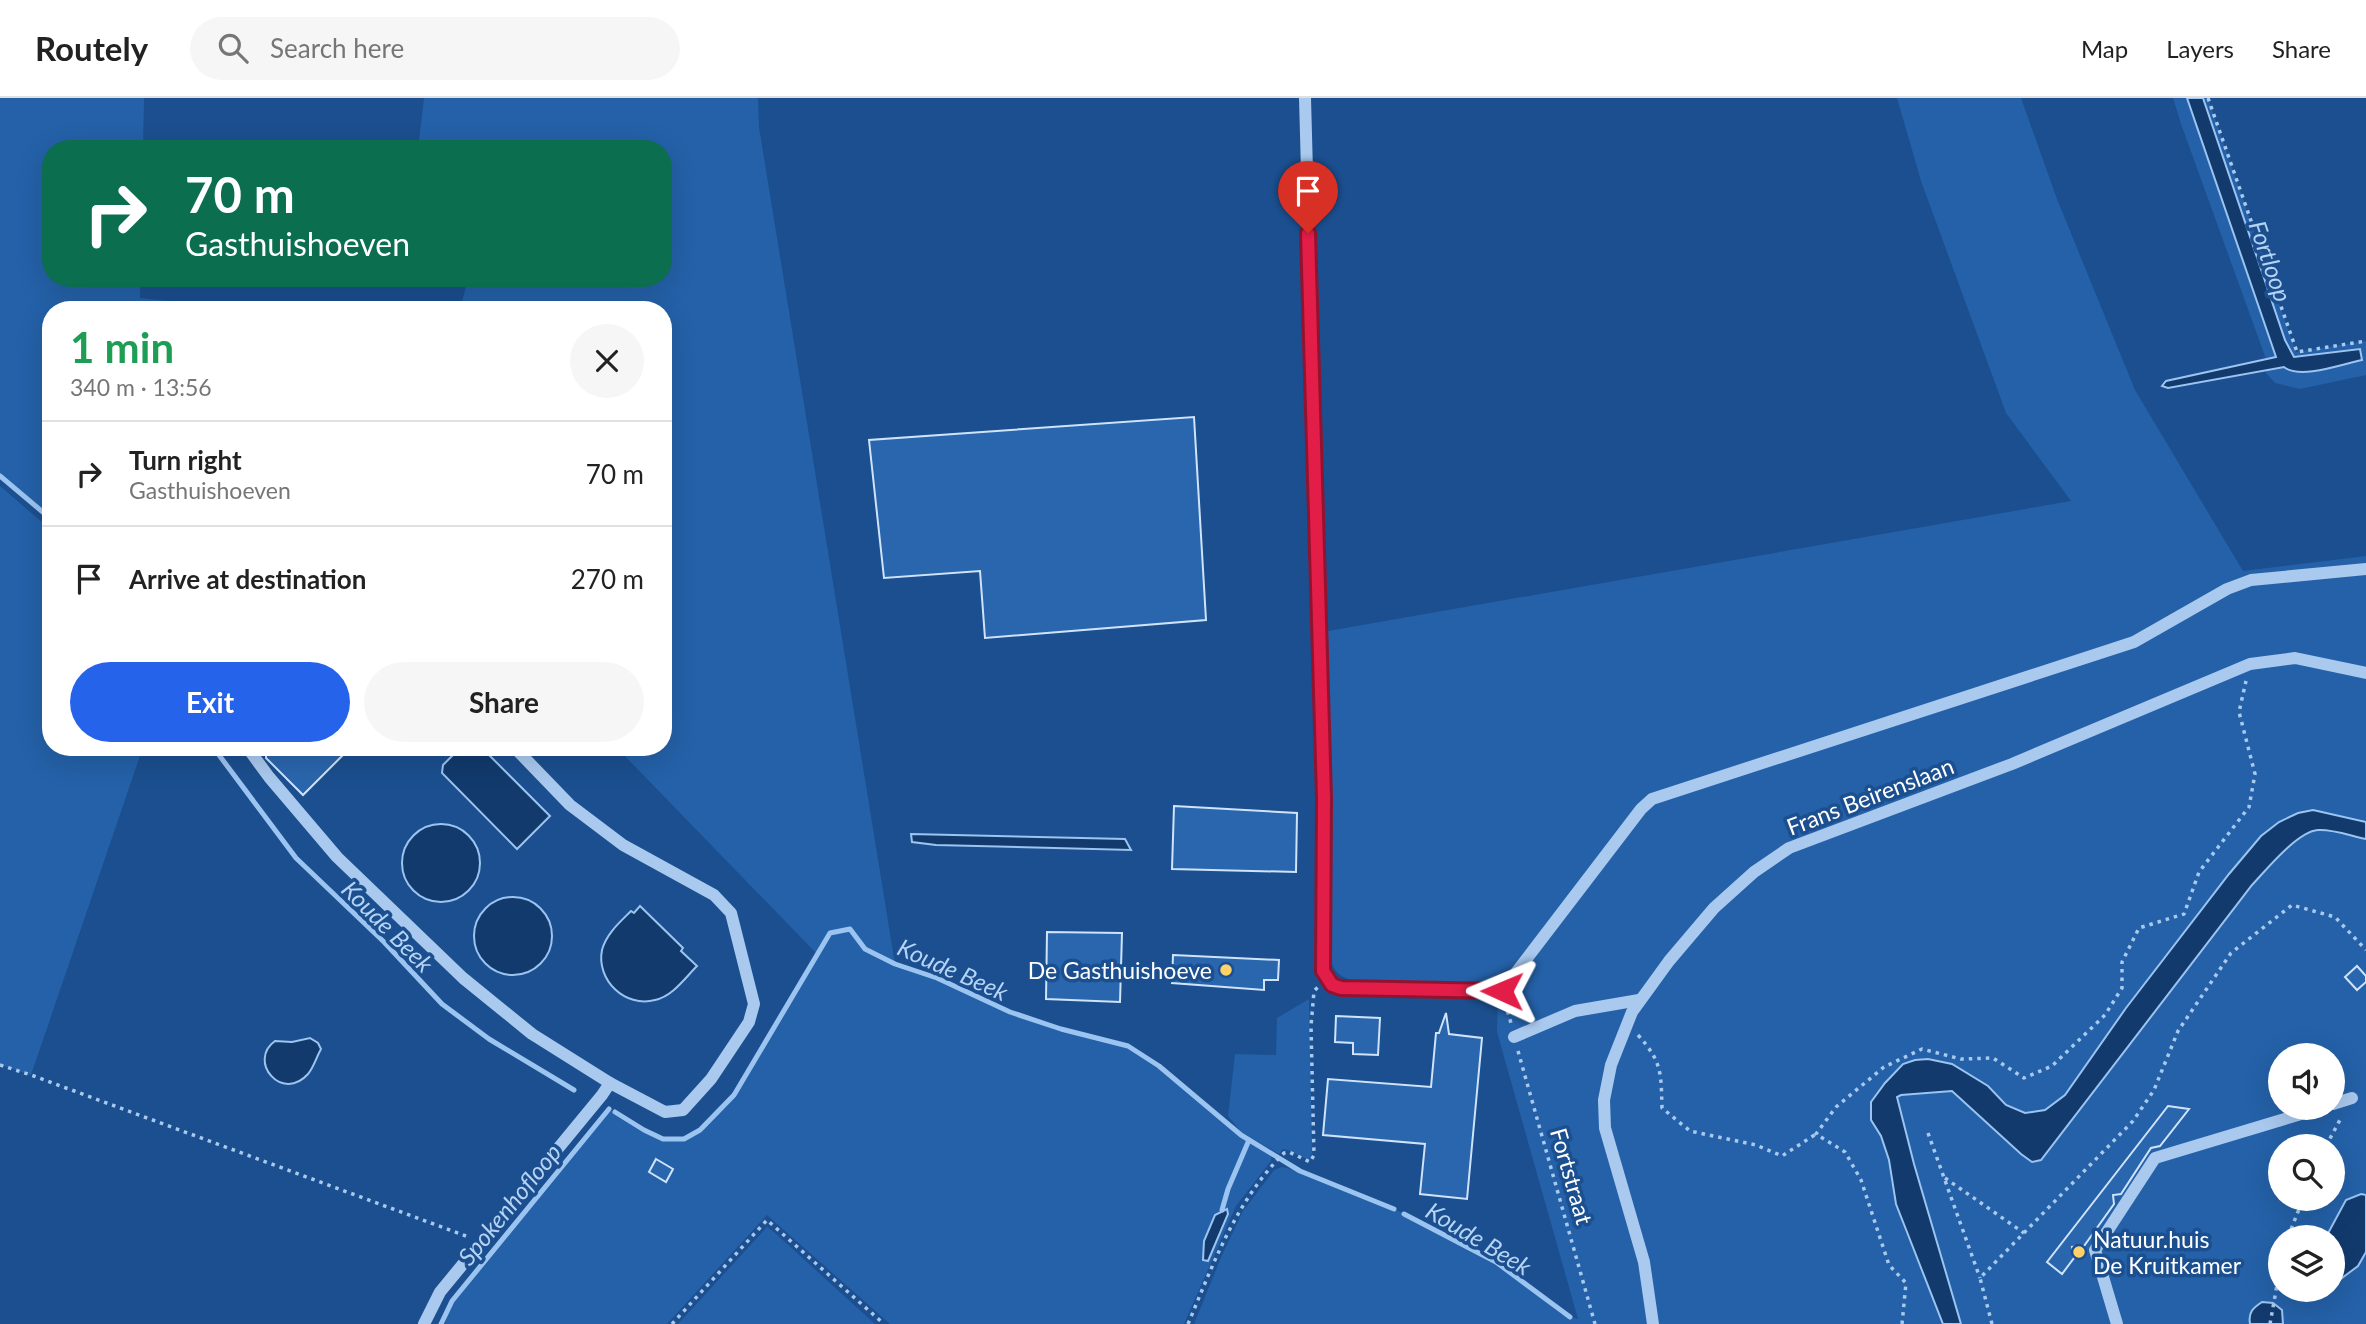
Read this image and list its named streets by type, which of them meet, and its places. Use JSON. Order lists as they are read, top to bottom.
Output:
{
  "streets": {
    "street": ["Frans Beirenslaan"],
    "path": ["Fortstraat"]
  },
  "water": ["Fortloop", "Koude Beek", "Spokenhofloop"],
  "places": ["De Gasthuishoeve", "Natuur.huis De Kruitkamer"],
  "page": {
    "header": "Routely",
    "search": "Search here",
    "nav": ["Map", "Layers", "Share"],
    "turn": ["70 m", "Gasthuishoeven"],
    "heading": ["1 min", "340 m · 13:56"],
    "list": [
      {
        "name": "Turn right",
        "note": "Gasthuishoeven",
        "value": "70 m"
      },
      {
        "name": "Arrive at destination",
        "value": "270 m"
      }
    ],
    "buttons": ["Exit", "Share"]
  }
}
